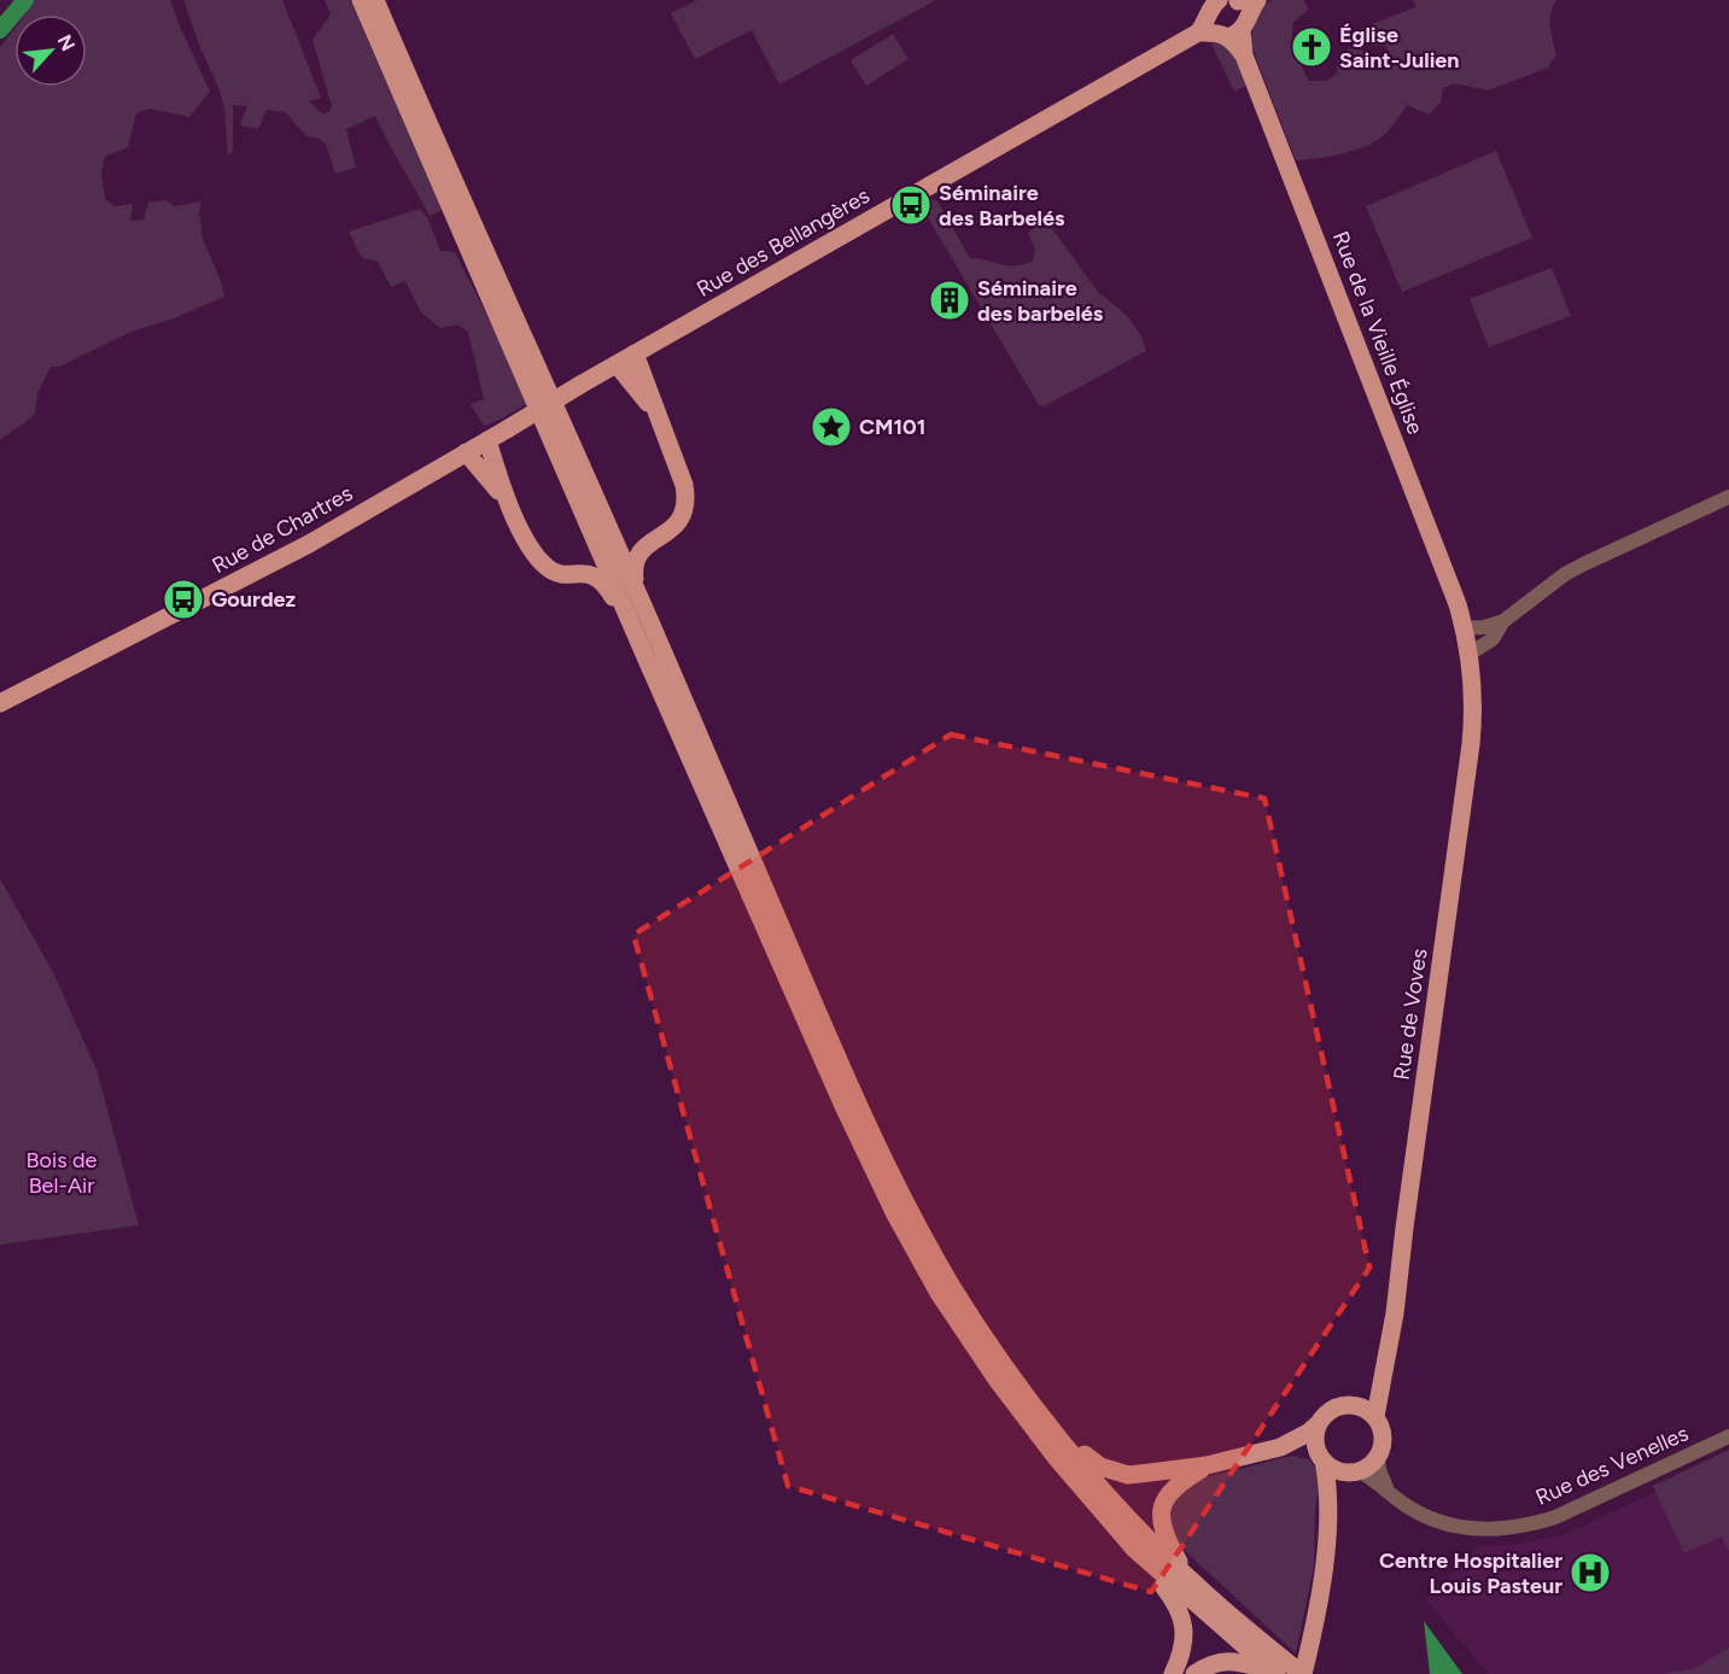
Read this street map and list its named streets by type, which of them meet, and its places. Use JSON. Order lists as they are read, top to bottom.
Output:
{
  "streets": {
    "main road": [
      "Rue des Bellangères",
      "Rue de la Vieille Église",
      "Rue de Chartres",
      "Rue de Voves"
    ],
    "street": ["Rue des Venelles"]
  },
  "crossings": [
    ["Rue des Bellangères", "Rue de la Vieille Église"],
    ["Rue des Bellangères", "Rue de Chartres"],
    ["Rue de la Vieille Église", "Rue de Voves"],
    ["Rue de Voves", "Rue des Venelles"]
  ],
  "parks": ["Bois de Bel-Air"],
  "places": {
    "church": ["Église Saint-Julien"],
    "bus stop": ["Séminaire des Barbelés", "Gourdez"],
    "building": ["Séminaire des barbelés"],
    "place": ["CM101"],
    "hospital": ["Centre Hospitalier Louis Pasteur"]
  },
  "north": "top right"
}
